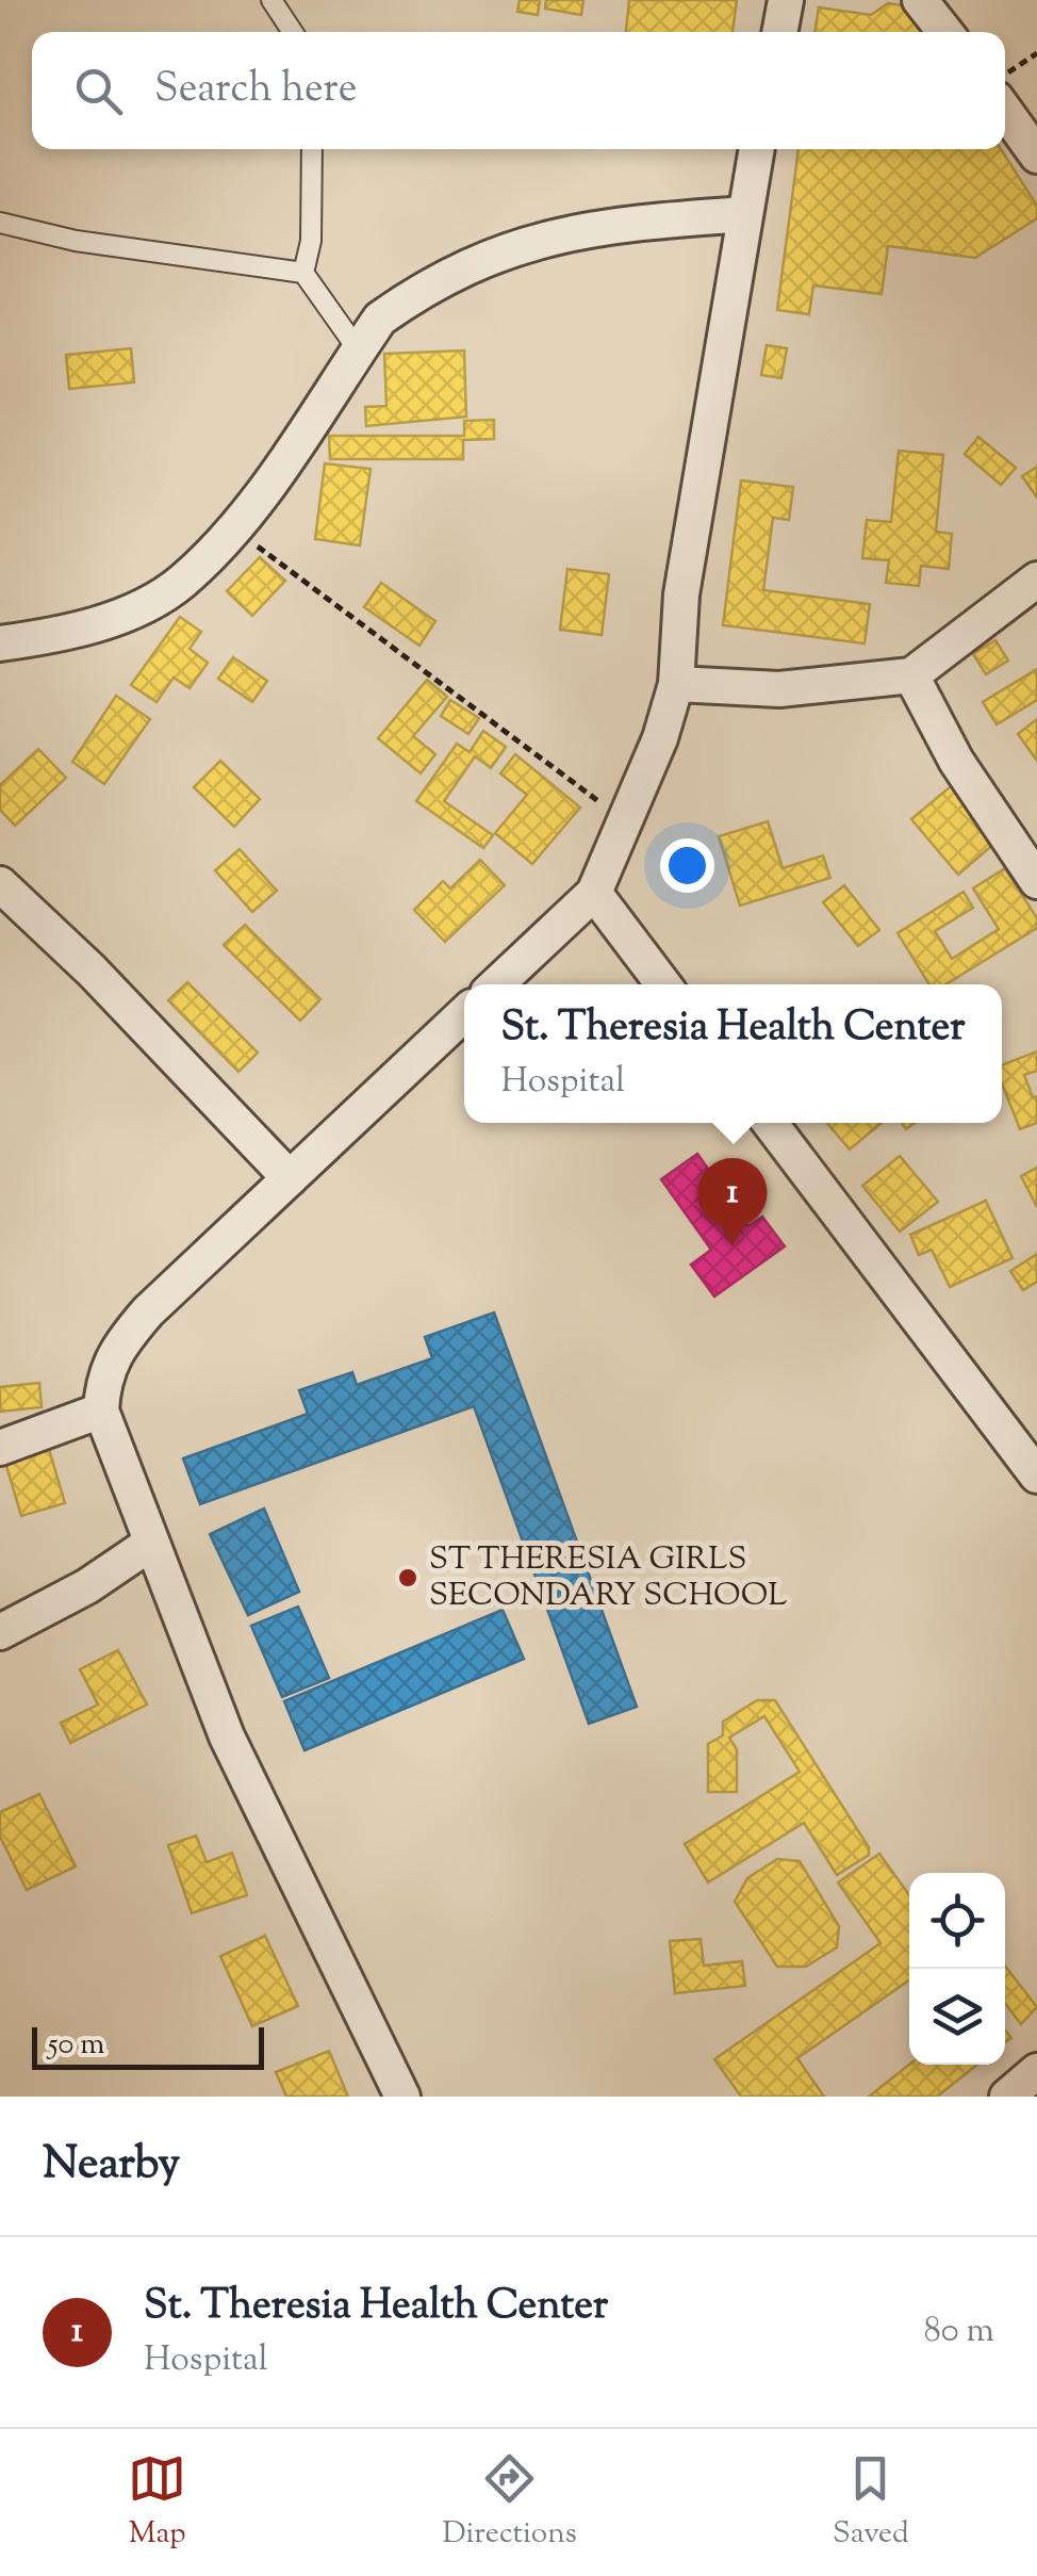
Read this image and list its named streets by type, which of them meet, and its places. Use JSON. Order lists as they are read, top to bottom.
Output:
{
  "places": ["ST THERESIA GIRLS SECONDARY SCHOOL"],
  "scale_bar": "50 m",
  "page": {
    "search": "Search here",
    "popup": ["St. Theresia Health Center", "Hospital"],
    "pins": "1",
    "scale": "50 m",
    "heading": "Nearby",
    "list": [
      {
        "mark": "1",
        "name": "St. Theresia Health Center",
        "note": "Hospital",
        "value": "80 m"
      }
    ],
    "nav": ["Map", "Directions", "Saved"]
  }
}
